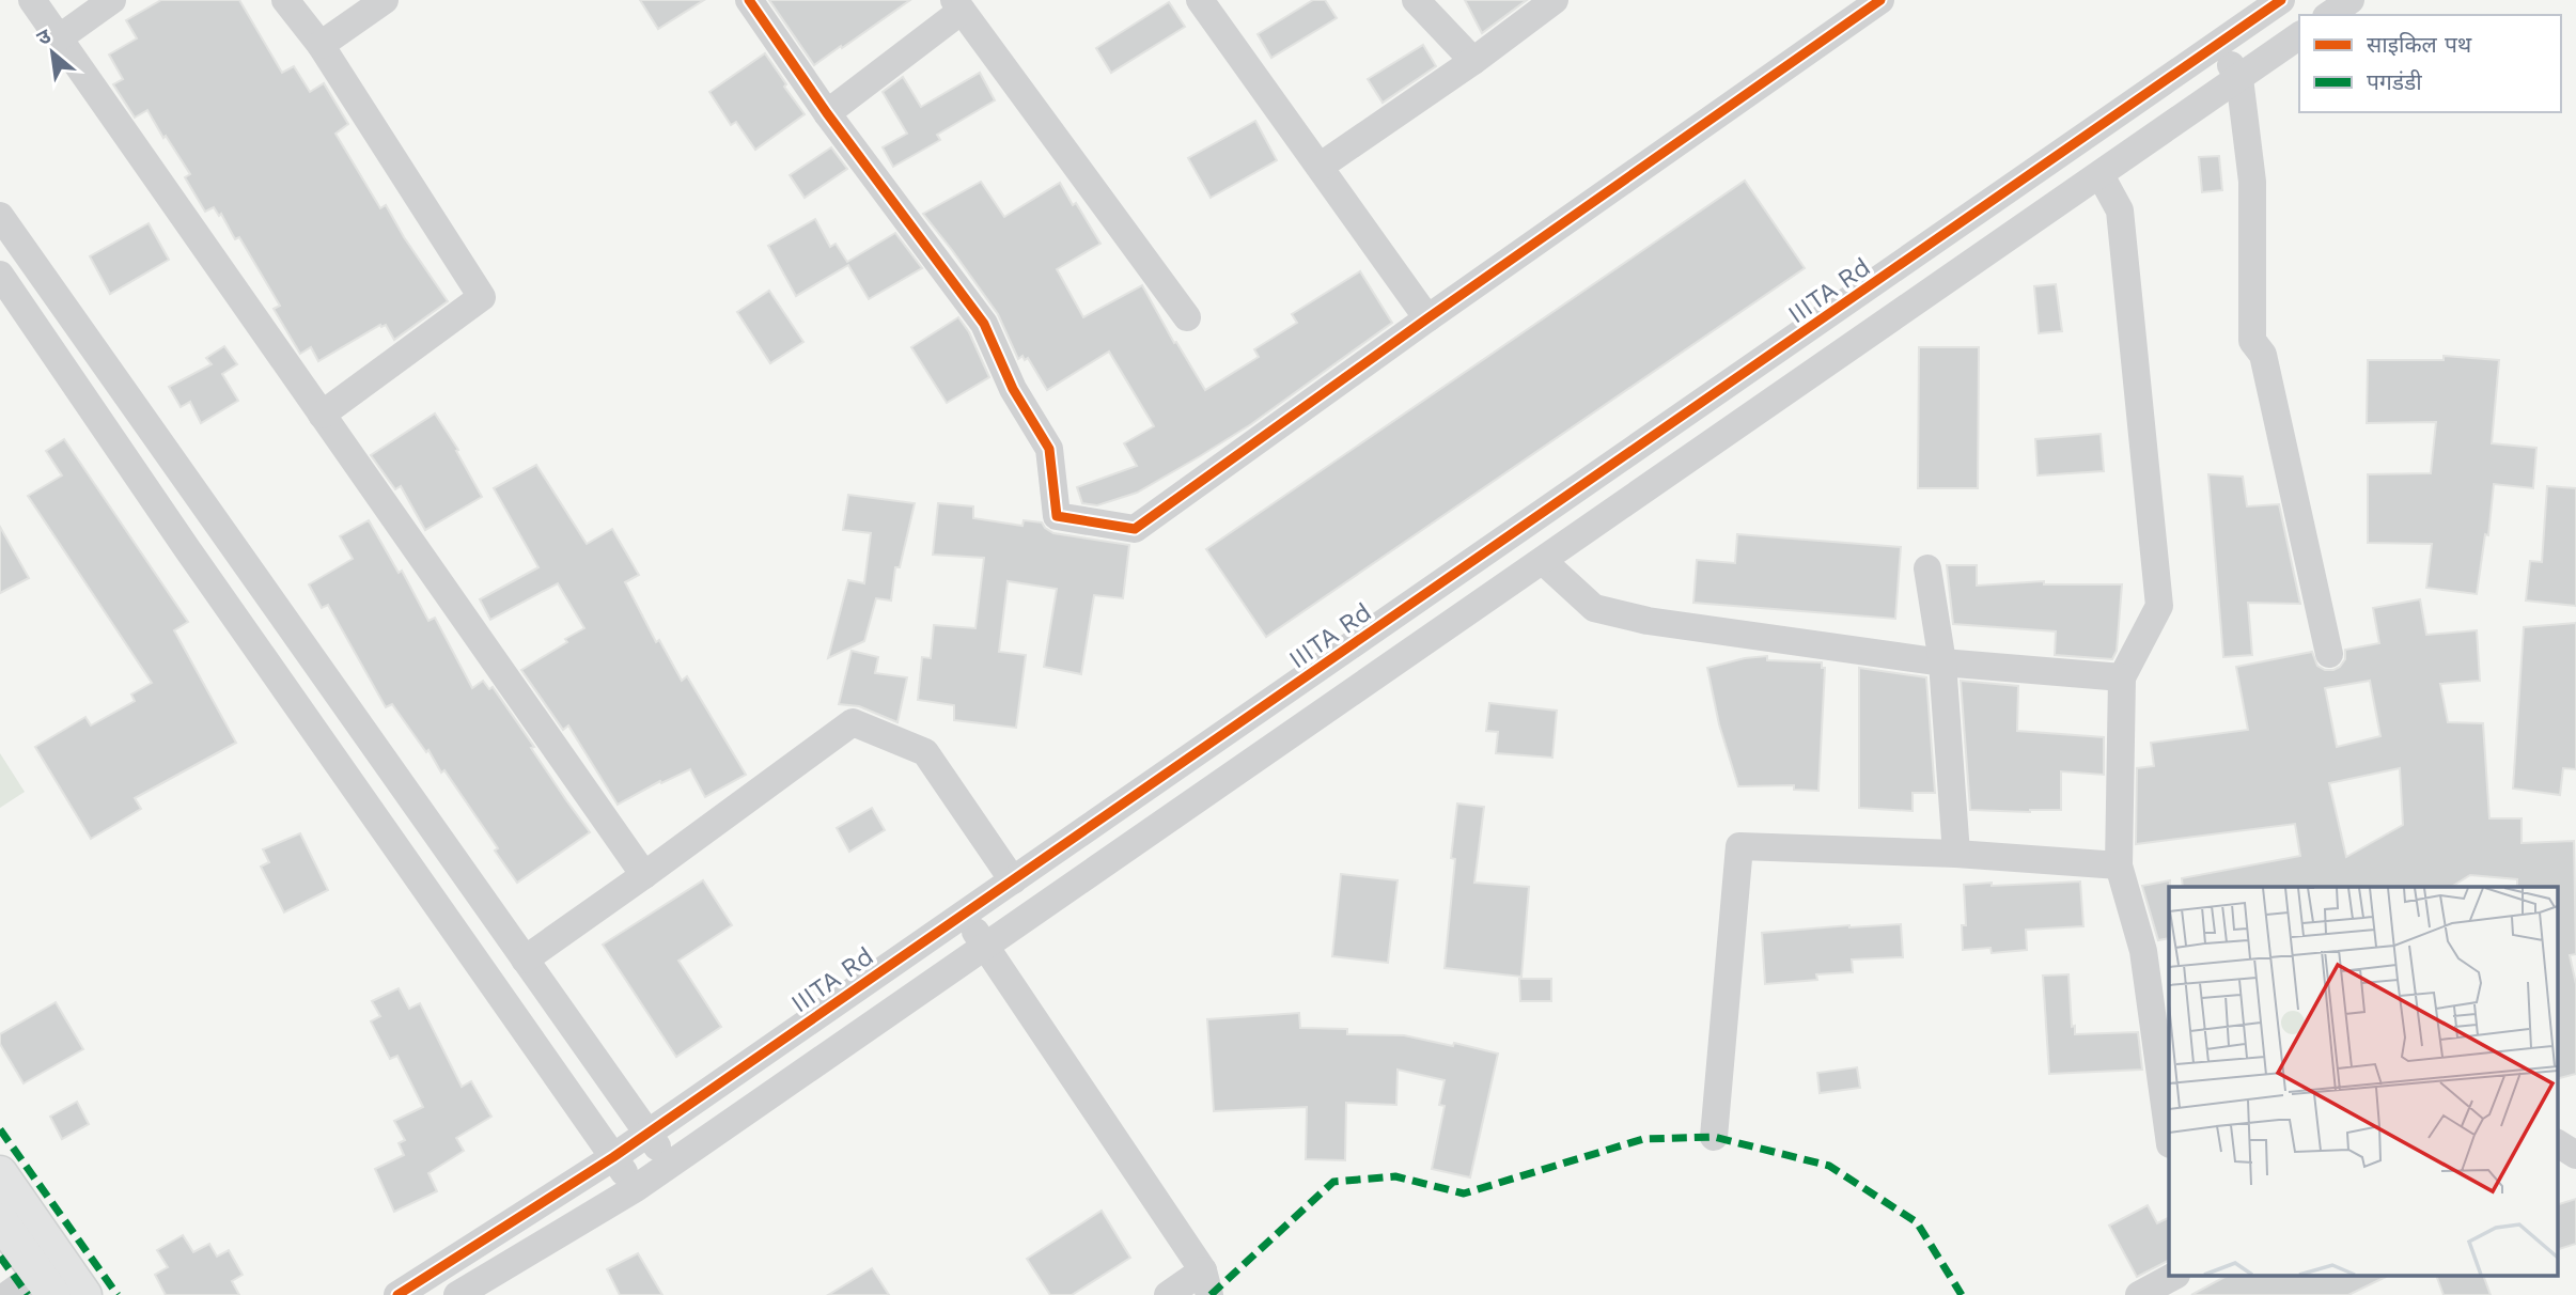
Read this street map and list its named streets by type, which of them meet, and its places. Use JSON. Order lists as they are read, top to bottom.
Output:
{
  "streets": {
    "street": ["IIITA Rd"]
  },
  "legend": ["साइकिल पथ", "पगडंडी"],
  "north": "top left"
}
